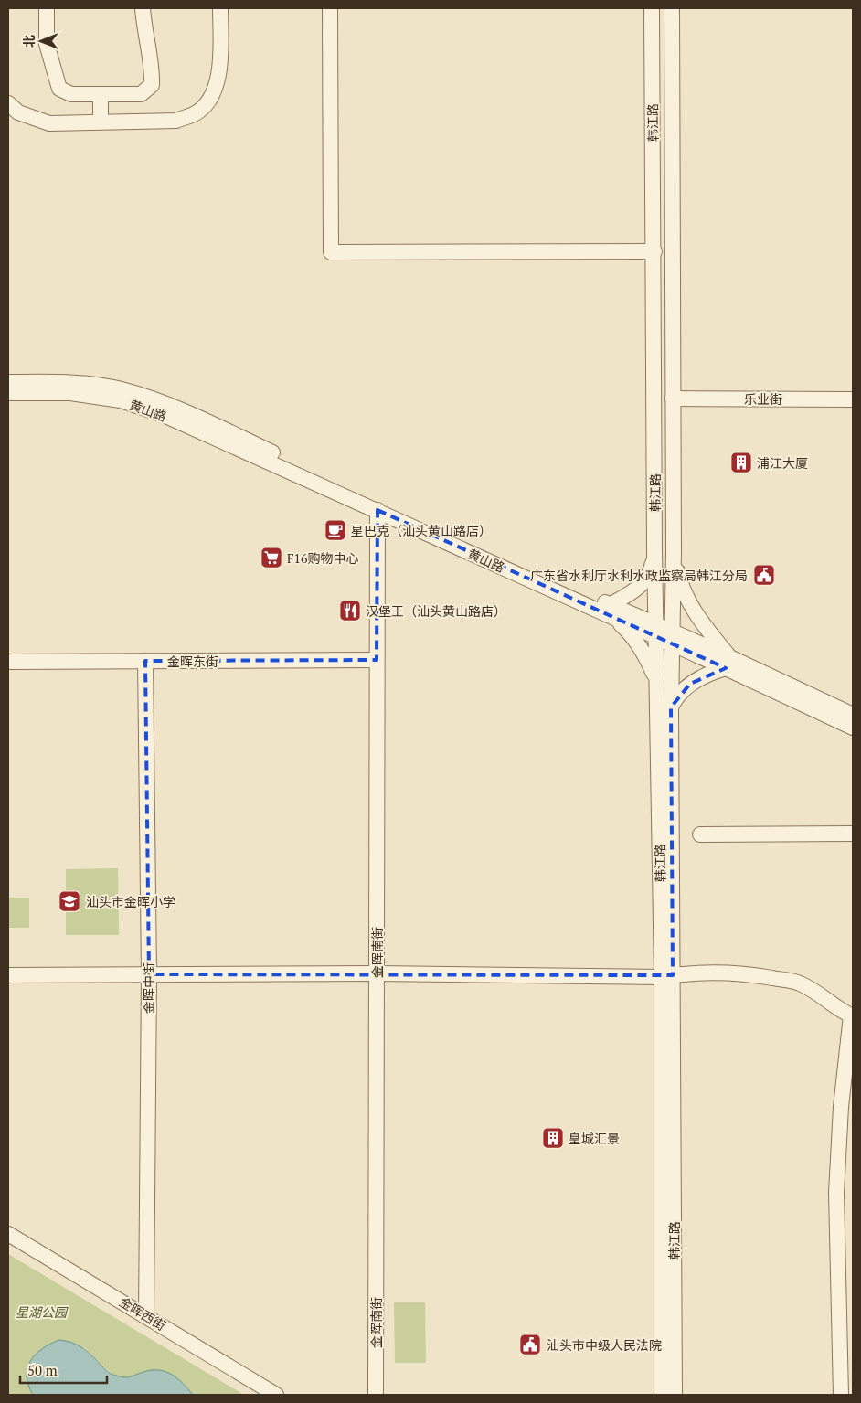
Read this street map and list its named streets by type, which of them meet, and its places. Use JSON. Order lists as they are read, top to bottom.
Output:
{
  "streets": {
    "street": [
      "韩江路",
      "乐业街",
      "黄山路",
      "金晖东街",
      "金晖南街",
      "金晖中街",
      "金晖西街"
    ]
  },
  "crossings": [
    ["韩江路", "乐业街"],
    ["韩江路", "黄山路"],
    ["黄山路", "金晖南街"],
    ["金晖东街", "金晖南街"],
    ["金晖东街", "金晖中街"],
    ["金晖中街", "金晖西街"]
  ],
  "parks": ["星湖公园"],
  "places": {
    "building": ["浦江大厦", "皇城汇景"],
    "cafe": ["星巴克（汕头黄山路店）"],
    "supermarket": ["F16购物中心"],
    "public building": ["广东省水利厅水利水政监察局韩江分局", "汕头市中级人民法院"],
    "restaurant": ["汉堡王（汕头黄山路店）"],
    "school or university": ["汕头市金晖小学"]
  },
  "scale_bar": "50 m",
  "north": "left"
}
